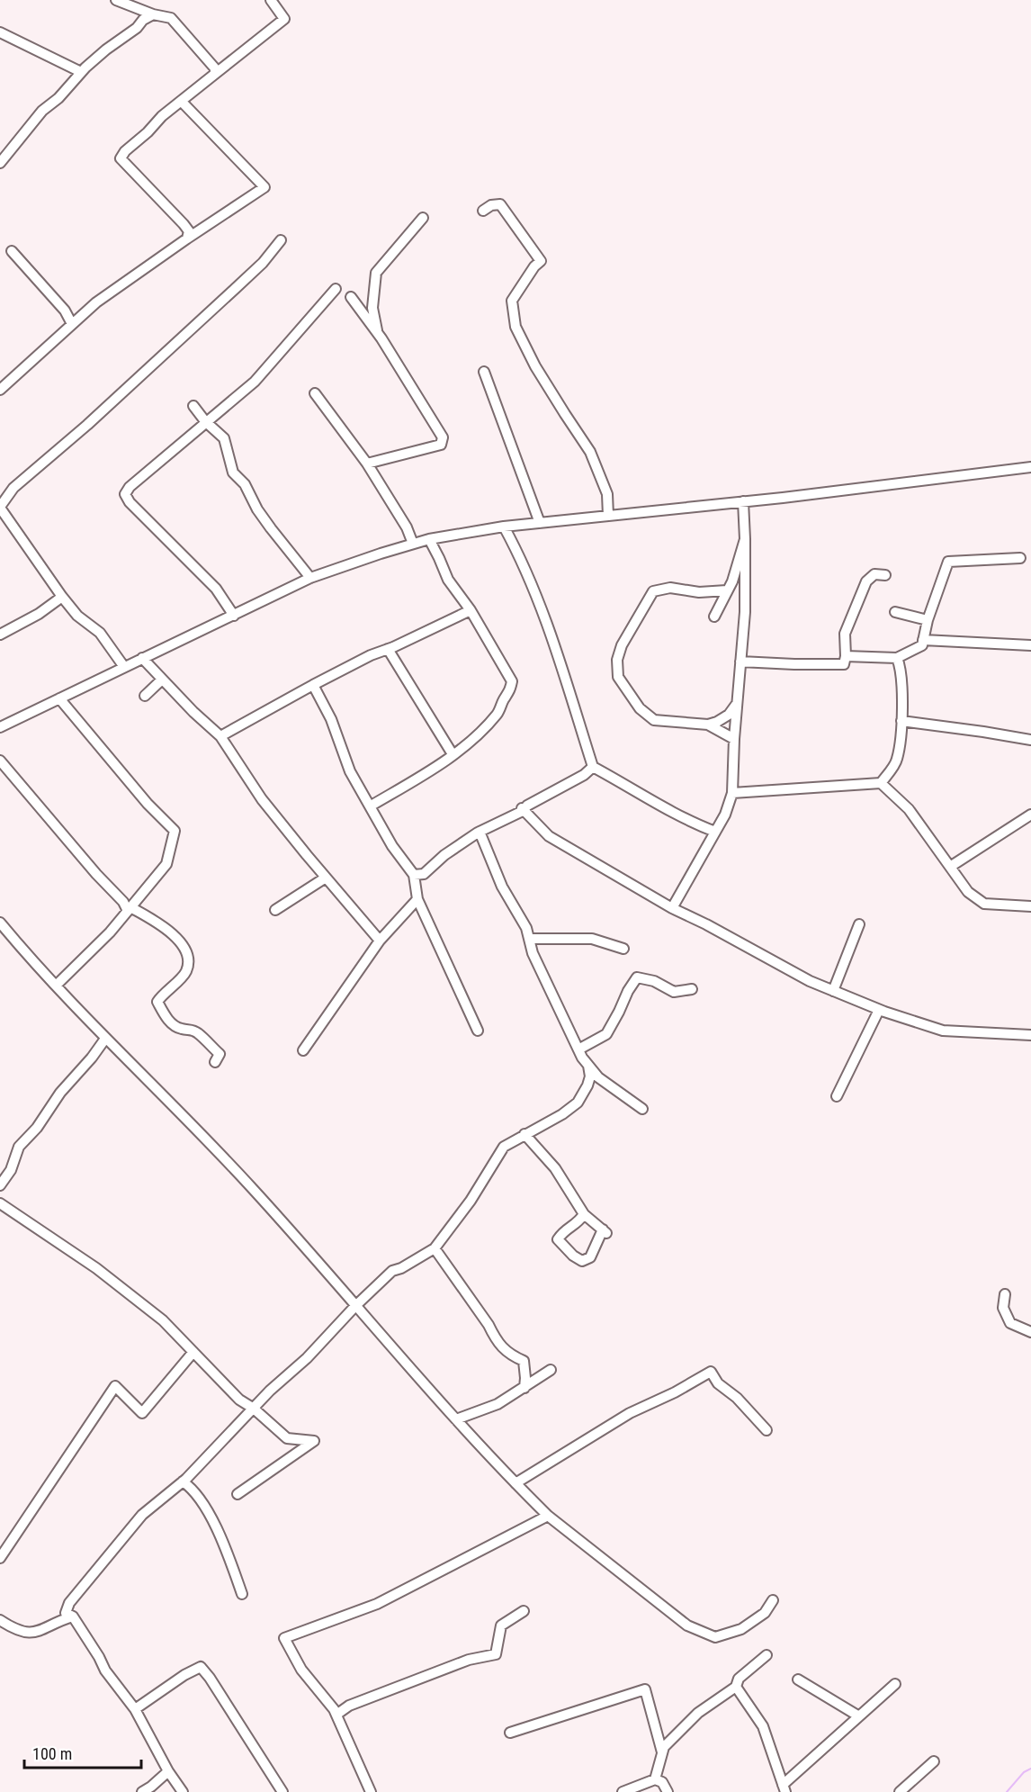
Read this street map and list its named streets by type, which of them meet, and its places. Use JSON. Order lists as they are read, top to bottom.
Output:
{
  "scale_bar": "100 m"
}
